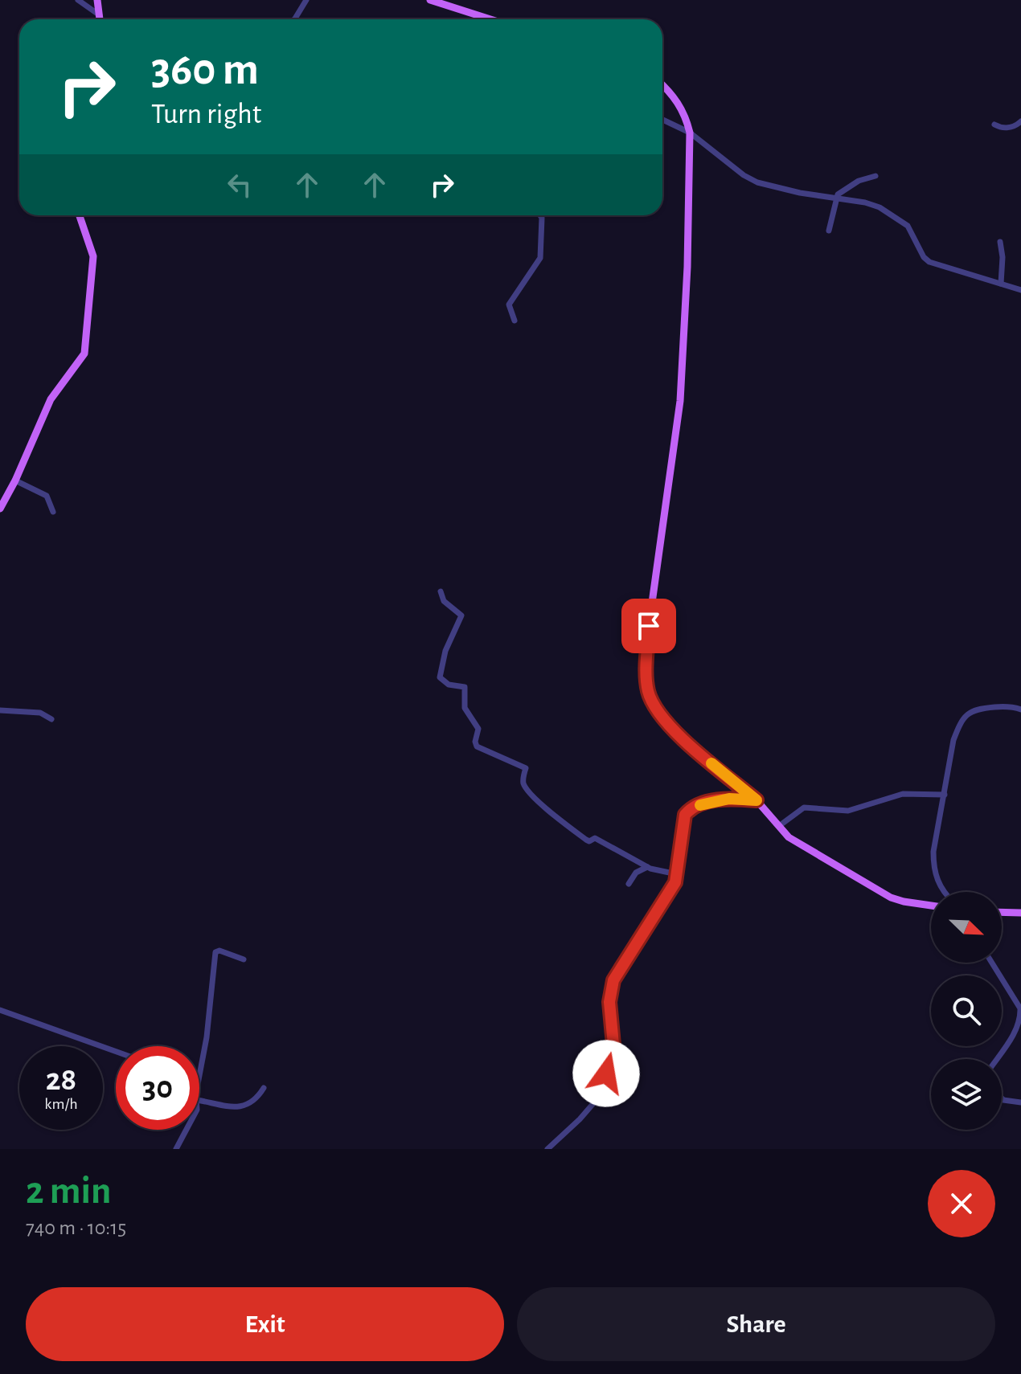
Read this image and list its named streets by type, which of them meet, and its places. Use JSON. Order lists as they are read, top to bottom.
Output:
{
  "north": "bottom right",
  "page": {
    "turn": ["360 m", "Turn right"],
    "speed": "28 km/h",
    "limit": "30",
    "heading": ["2 min", "740 m · 10:15"],
    "buttons": ["Exit", "Share"]
  }
}
